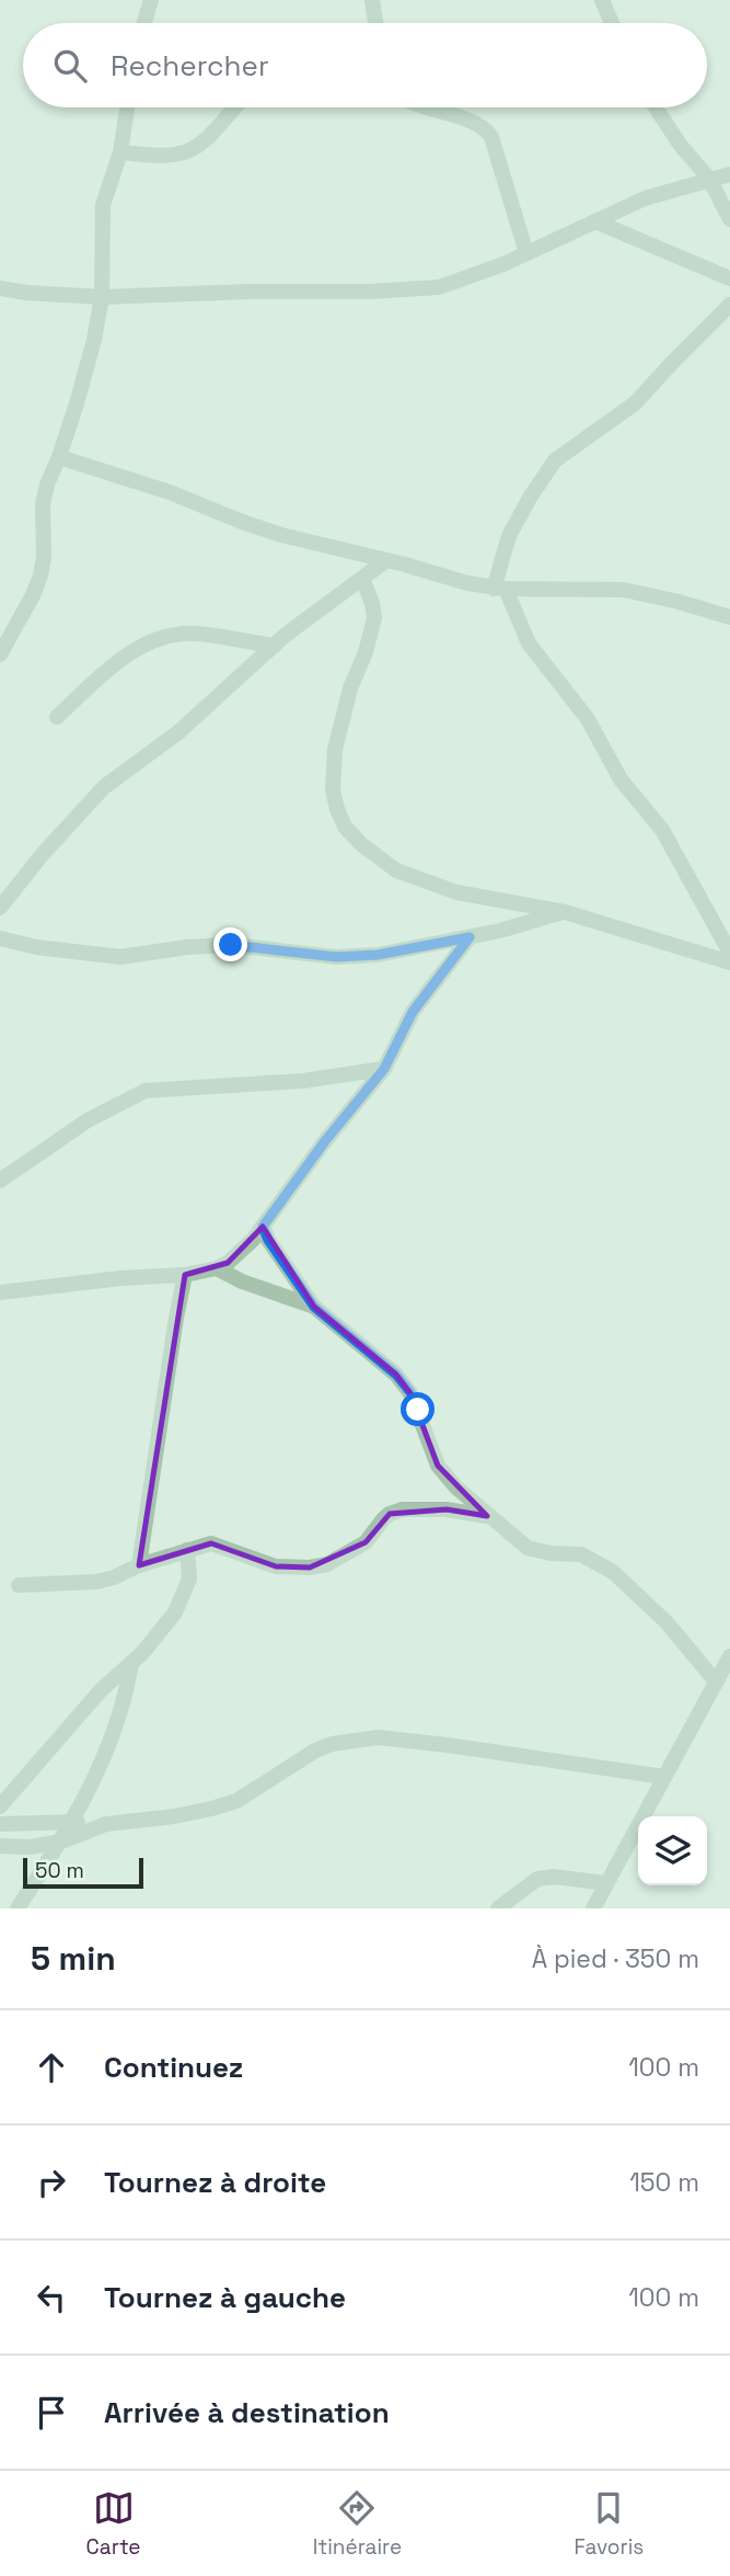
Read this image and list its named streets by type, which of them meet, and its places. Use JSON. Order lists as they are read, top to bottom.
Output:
{
  "scale_bar": "50 m",
  "page": {
    "search": "Rechercher",
    "scale": "50 m",
    "heading": ["5 min", "À pied · 350 m"],
    "list": [
      ["Continuez", "100 m"],
      ["Tournez à droite", "150 m"],
      ["Tournez à gauche", "100 m"],
      "Arrivée à destination"
    ],
    "nav": ["Carte", "Itinéraire", "Favoris"]
  }
}
